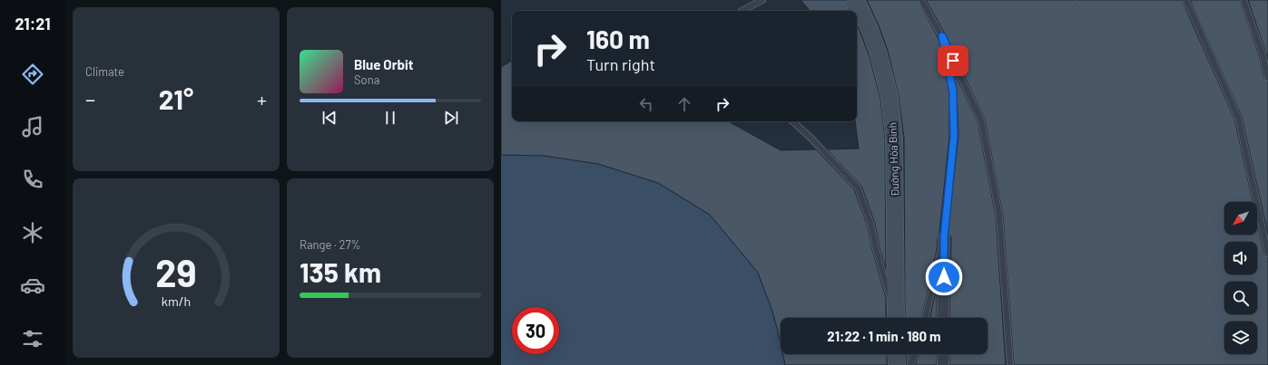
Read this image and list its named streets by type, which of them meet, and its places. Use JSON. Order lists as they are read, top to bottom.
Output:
{
  "streets": {
    "main road": ["Đường Hòa Bình"]
  },
  "north": "bottom left",
  "page": {
    "tabs": "21:21",
    "tile": [
      "Climate",
      ["Range · 27%", "135 km"]
    ],
    "turn": ["160 m", "Turn right"],
    "song": ["Blue Orbit", "Sona"],
    "heat": ["−", "21°", "+"],
    "limit": "30",
    "trip": "21:22 · 1 min · 180 m",
    "gauge": ["29", "km/h"]
  }
}
